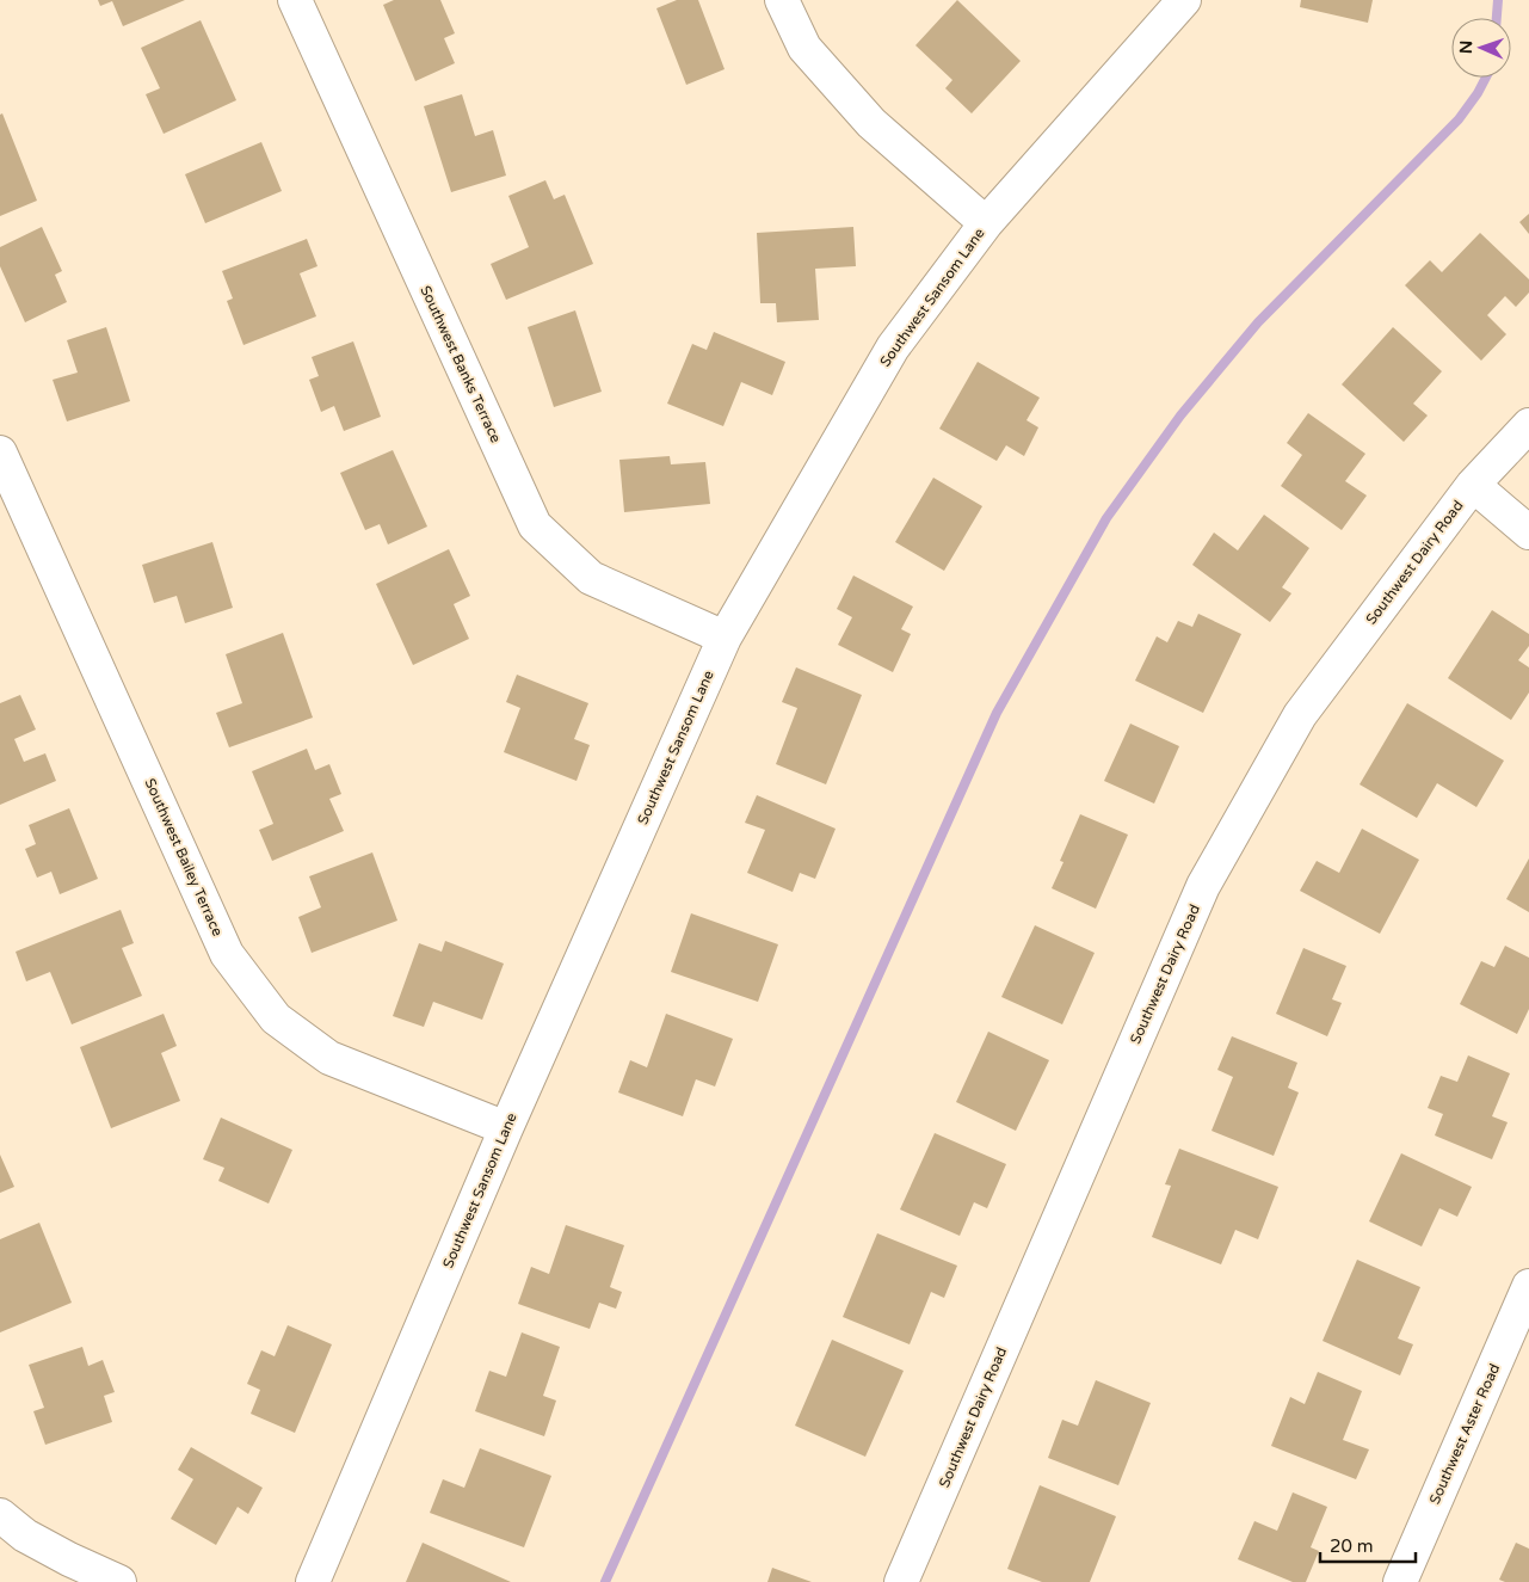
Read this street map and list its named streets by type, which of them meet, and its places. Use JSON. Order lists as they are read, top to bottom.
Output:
{
  "streets": {
    "street": [
      "Southwest Sansom Lane",
      "Southwest Banks Terrace",
      "Southwest Dairy Road",
      "Southwest Bailey Terrace",
      "Southwest Aster Road"
    ]
  },
  "crossings": [
    ["Southwest Sansom Lane", "Southwest Banks Terrace"],
    ["Southwest Sansom Lane", "Southwest Bailey Terrace"]
  ],
  "scale_bar": "20 m",
  "north": "left"
}
